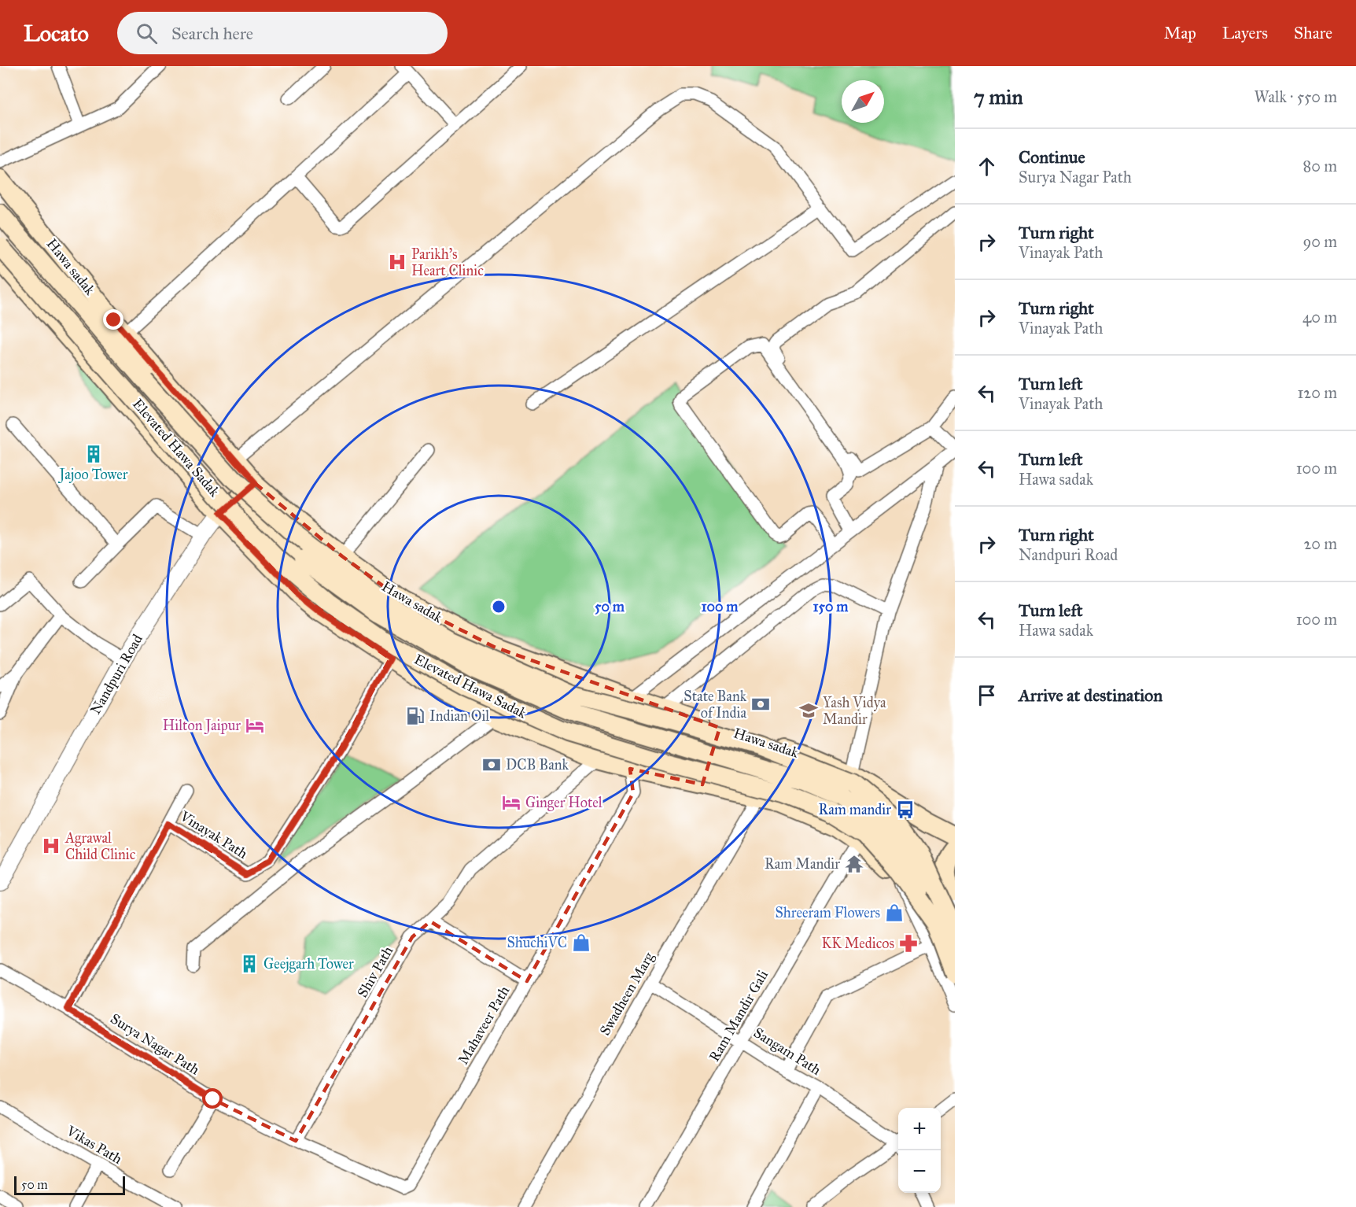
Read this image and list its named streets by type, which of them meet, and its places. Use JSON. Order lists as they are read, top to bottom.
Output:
{
  "streets": {
    "main road": ["Hawa sadak", "Elevated Hawa Sadak"],
    "street": [
      "Nandpuri Road",
      "Vinayak Path",
      "Shiv Path",
      "Swadheen Marg",
      "Ram Mandir Gali",
      "Mahaveer Path",
      "Surya Nagar Path",
      "Sangam Path",
      "Vikas Path"
    ]
  },
  "crossings": [
    ["Hawa sadak", "Nandpuri Road"],
    ["Vinayak Path", "Surya Nagar Path"],
    ["Shiv Path", "Mahaveer Path"],
    ["Shiv Path", "Surya Nagar Path"],
    ["Swadheen Marg", "Sangam Path"],
    ["Ram Mandir Gali", "Sangam Path"],
    ["Mahaveer Path", "Surya Nagar Path"]
  ],
  "places": {
    "hospital": ["Parikh's Heart Clinic", "Agrawal Child Clinic"],
    "building": ["Jajoo Tower", "Geejgarh Tower"],
    "bank": ["State Bank of India", "DCB Bank"],
    "school or university": ["Yash Vidya Mandir"],
    "fuel station": ["Indian Oil"],
    "hotel": ["Hilton Jaipur", "Ginger Hotel"],
    "bus stop": ["Ram mandir"],
    "temple": ["Ram Mandir"],
    "shop": ["Shreeram Flowers", "ShuchiVC"],
    "pharmacy": ["KK Medicos"]
  },
  "scale_bar": "50 m",
  "north": "top right",
  "page": {
    "header": "Locato",
    "search": "Search here",
    "nav": ["Map", "Layers", "Share"],
    "heading": ["7 min", "Walk · 550 m"],
    "list": [
      ["Continue", "Surya Nagar Path", "80 m"],
      ["Turn right", "Vinayak Path", "90 m"],
      ["Turn right", "Vinayak Path", "40 m"],
      ["Turn left", "Vinayak Path", "120 m"],
      ["Turn left", "Hawa sadak", "100 m"],
      ["Turn right", "Nandpuri Road", "20 m"],
      ["Turn left", "Hawa sadak", "100 m"],
      "Arrive at destination"
    ],
    "map_buttons": ["+", "−"],
    "scale": "50 m"
  },
  "rings": ["50 m", "100 m", "150 m"]
}
